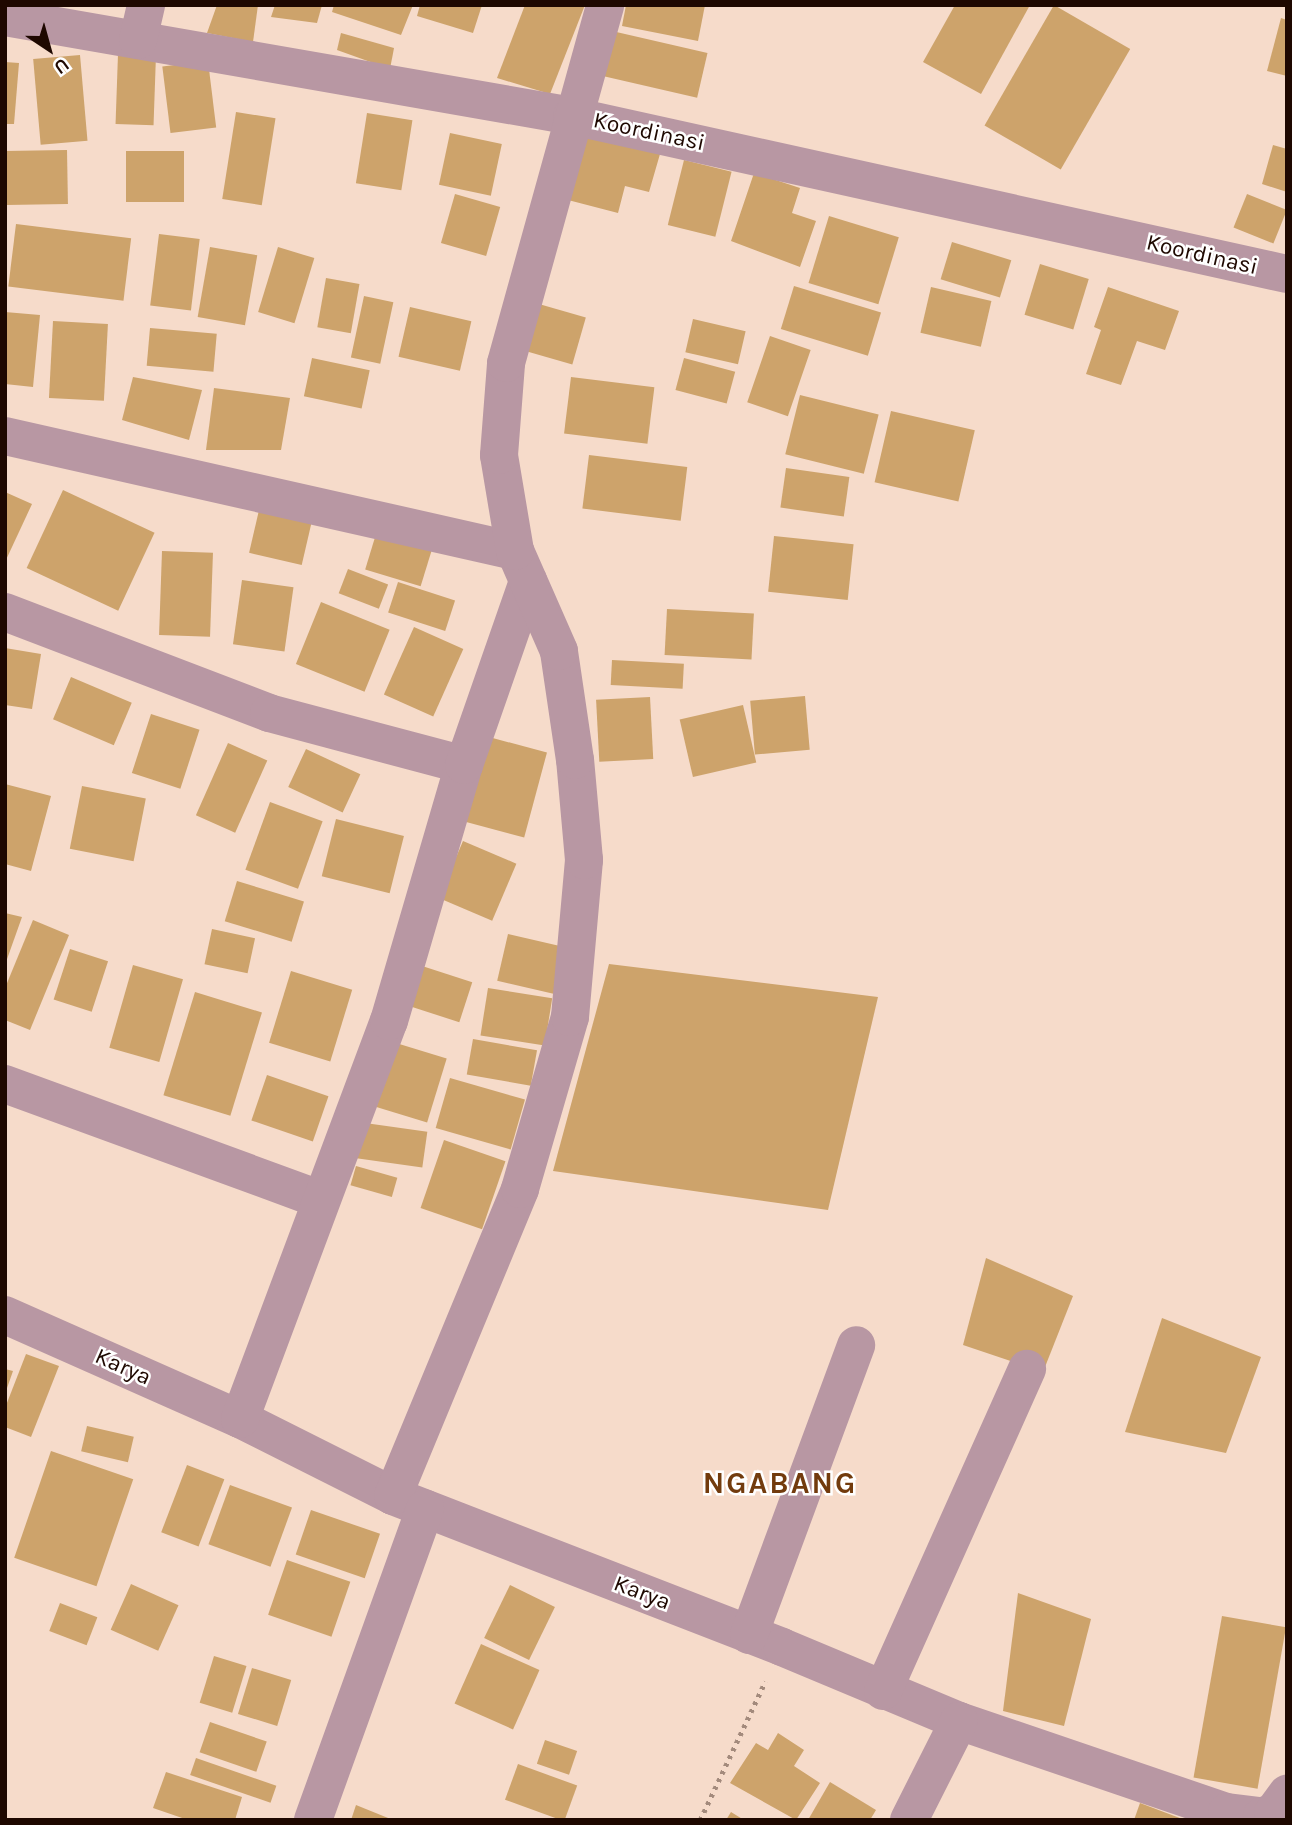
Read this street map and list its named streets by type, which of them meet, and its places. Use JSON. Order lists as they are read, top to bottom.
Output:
{
  "streets": {
    "street": ["Koordinasi", "Karya"]
  },
  "districts": ["NGABANG"],
  "north": "bottom right"
}
